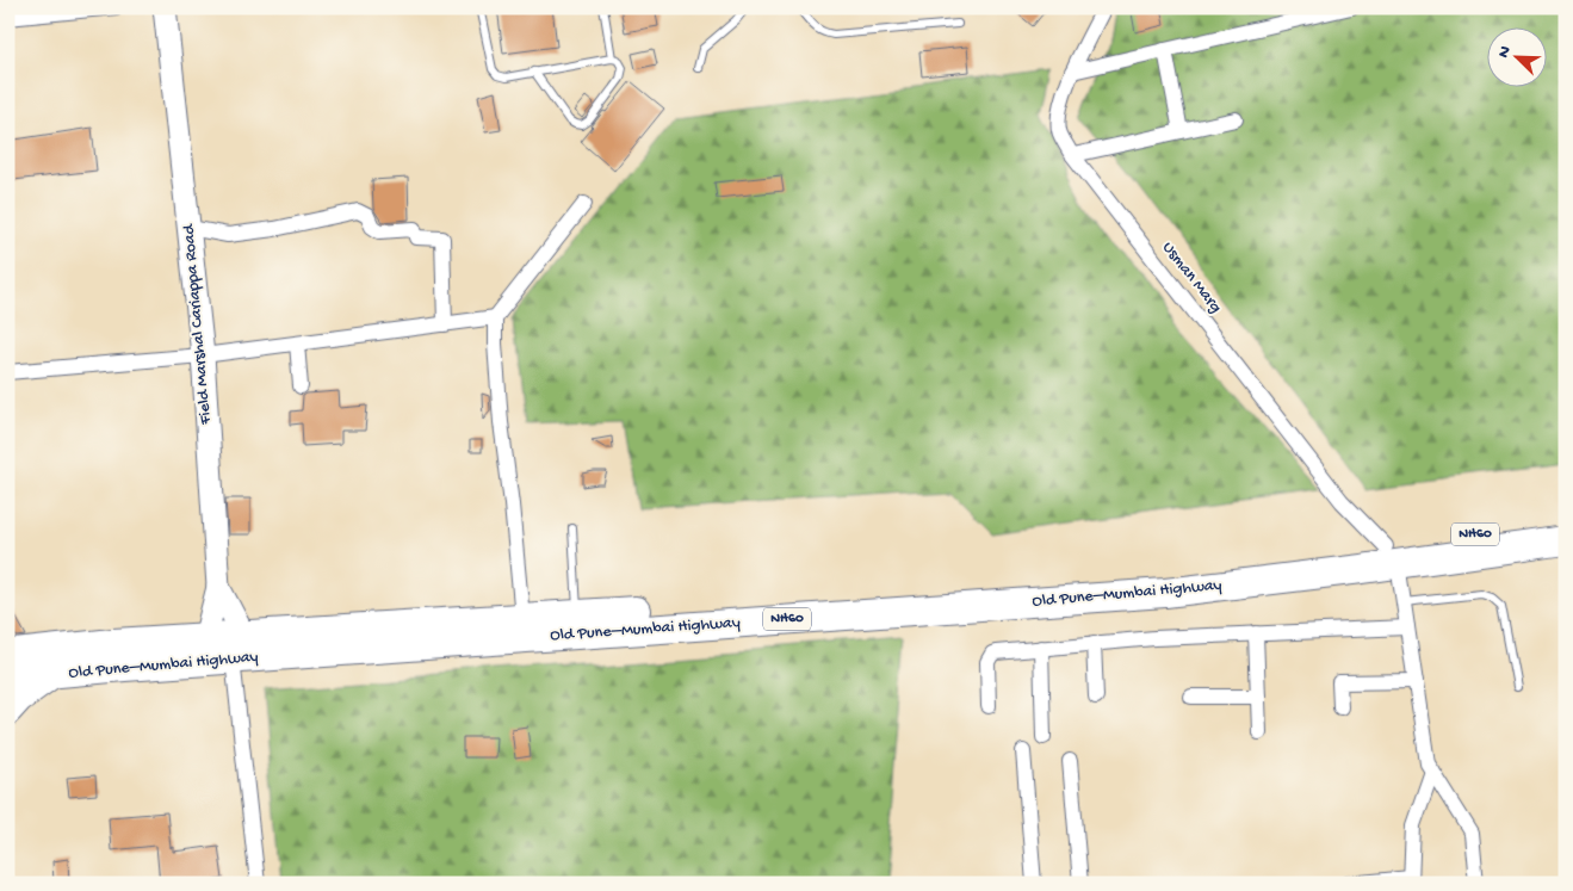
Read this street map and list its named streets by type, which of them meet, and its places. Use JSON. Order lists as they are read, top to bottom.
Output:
{
  "streets": {
    "highway": ["NH60", "Old Pune–Mumbai Highway"],
    "street": ["Usman Marg", "Field Marshal Cariappa Road"]
  },
  "crossings": [
    ["Usman Marg", "Old Pune–Mumbai Highway"],
    ["Field Marshal Cariappa Road", "Old Pune–Mumbai Highway"]
  ],
  "north": "top left"
}
